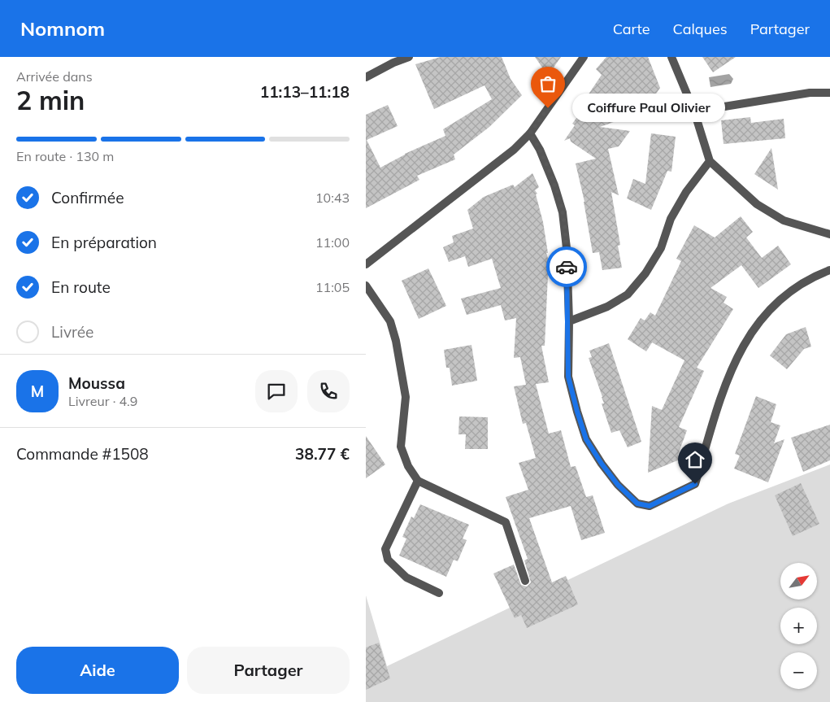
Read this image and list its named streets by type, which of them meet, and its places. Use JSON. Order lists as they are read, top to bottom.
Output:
{
  "places": ["Coiffure Paul Olivier"],
  "north": "top right",
  "page": {
    "header": "Nomnom",
    "nav": ["Carte", "Calques", "Partager"],
    "heading": ["2 min", "Arrivée dans", "11:13–11:18"],
    "panel": [
      "Moussa",
      "Livreur · 4.9",
      "Commande #1508",
      "38.77 €"
    ],
    "bubble": "Coiffure Paul Olivier",
    "bar": "En route · 130 m",
    "list": [
      ["Confirmée", "10:43"],
      ["En préparation", "11:00"],
      ["En route", "11:05"],
      "Livrée"
    ],
    "round": "M",
    "map_buttons": ["+", "−"],
    "buttons": ["Aide", "Partager"]
  }
}
